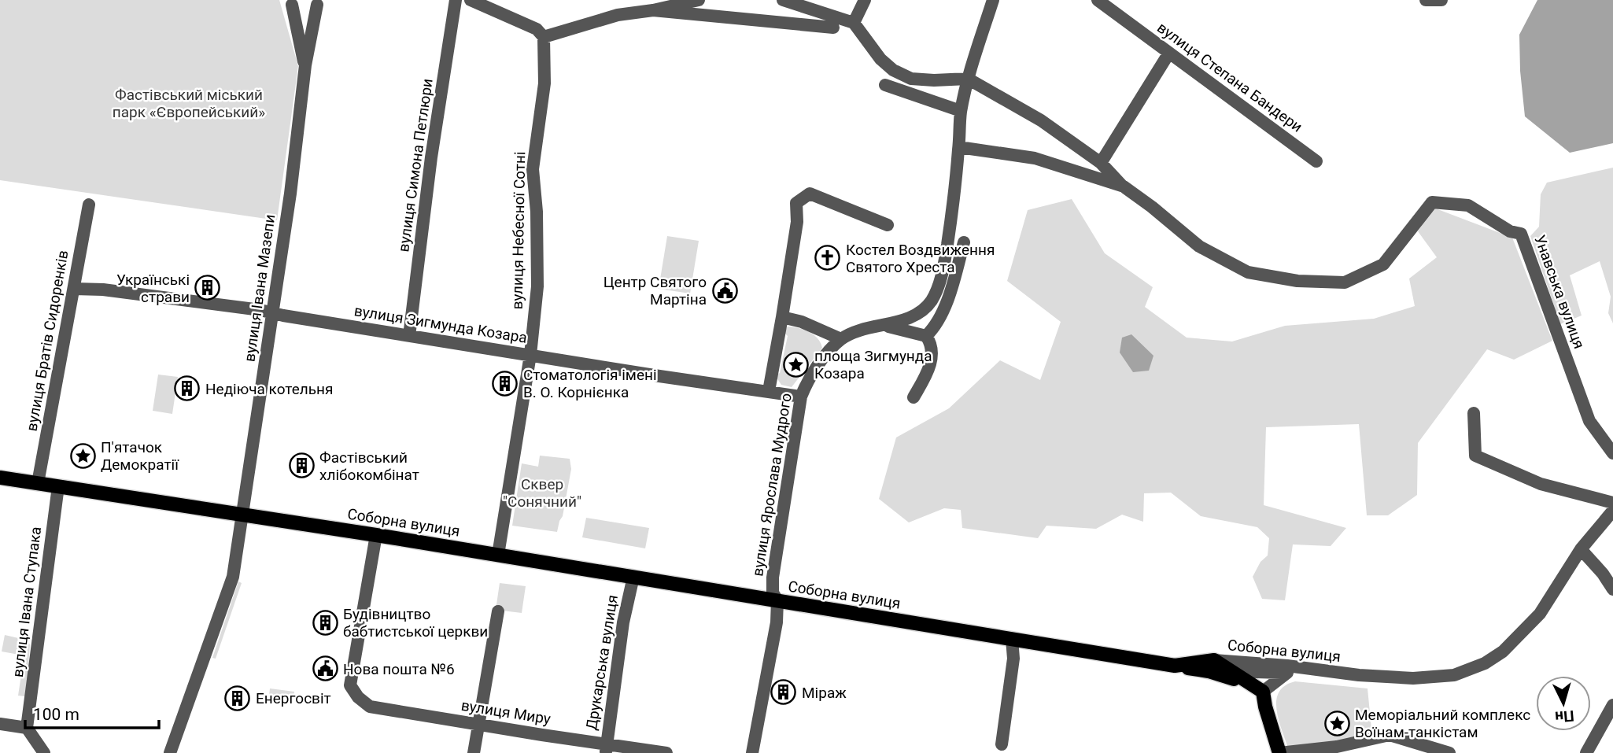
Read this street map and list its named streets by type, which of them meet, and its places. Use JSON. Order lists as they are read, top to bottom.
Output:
{
  "streets": {
    "main road": ["Соборна вулиця"],
    "street": [
      "вулиця Степана Бандери",
      "вулиця Симона Петлюри",
      "вулиця Небесної Сотні",
      "вулиця Івана Мазепи",
      "Унавська вулиця",
      "вулиця Зигмунда Козара",
      "вулиця Братів Сидоренків",
      "вулиця Ярослава Мудрого",
      "вулиця Івана Ступака",
      "Друкарська вулиця",
      "вулиця Миру"
    ]
  },
  "crossings": [
    ["вулиця Симона Петлюри", "вулиця Зигмунда Козара"],
    ["вулиця Небесної Сотні", "вулиця Зигмунда Козара"],
    ["вулиця Небесної Сотні", "Соборна вулиця"],
    ["вулиця Івана Мазепи", "вулиця Зигмунда Козара"],
    ["вулиця Івана Мазепи", "Соборна вулиця"],
    ["Унавська вулиця", "вулиця Ярослава Мудрого"],
    ["вулиця Зигмунда Козара", "вулиця Братів Сидоренків"],
    ["вулиця Зигмунда Козара", "вулиця Ярослава Мудрого"],
    ["вулиця Братів Сидоренків", "Соборна вулиця"],
    ["вулиця Ярослава Мудрого", "Соборна вулиця"],
    ["Соборна вулиця", "вулиця Івана Ступака"],
    ["Соборна вулиця", "Друкарська вулиця"],
    ["Соборна вулиця", "вулиця Миру"],
    ["Друкарська вулиця", "вулиця Миру"]
  ],
  "parks": ["Фастівський міський парк «Європейський»", "Сквер \"Сонячний\""],
  "places": {
    "church": ["Костел Воздвиження Святого Хреста"],
    "building": [
      "Українські страви",
      "Стоматологія імені В. О. Корнієнка",
      "Недіюча котельня",
      "Фастівський хлібокомбінат",
      "Будівництво бабтистської церкви",
      "Міраж",
      "Енергосвіт"
    ],
    "public building": ["Центр Святого Мартіна", "Нова пошта №6"],
    "place": ["площа Зигмунда Козара", "П'ятачок Демократії", "Меморіальний комплекс Воїнам-танкістам"]
  },
  "scale_bar": "100 m",
  "north": "bottom"
}
